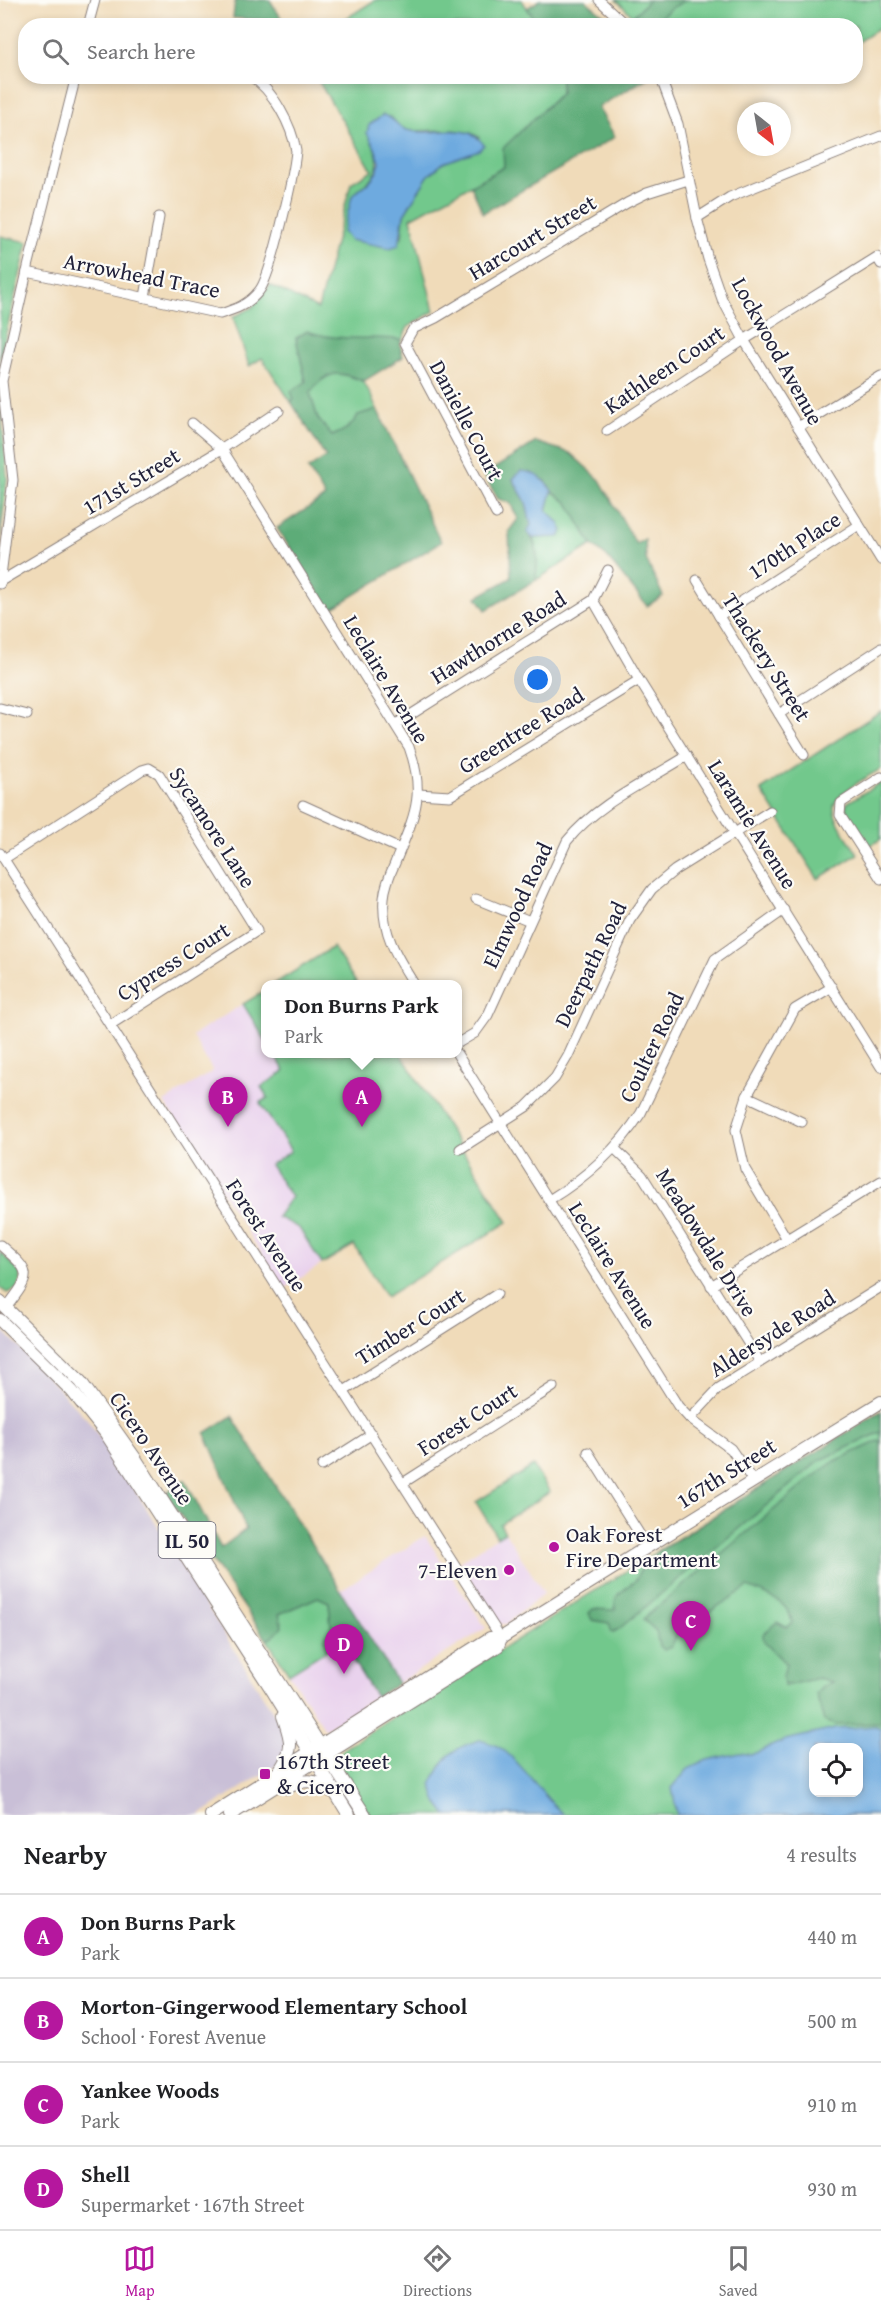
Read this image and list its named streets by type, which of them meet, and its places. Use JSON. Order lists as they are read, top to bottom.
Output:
{
  "streets": {
    "main road": ["Cicero Avenue", "167th Street", "IL 50"],
    "street": [
      "Harcourt Street",
      "Arrowhead Trace",
      "Lockwood Avenue",
      "Kathleen Court",
      "Danielle Court",
      "171st Street",
      "170th Place",
      "Hawthorne Road",
      "Thackery Street",
      "Leclaire Avenue",
      "Greentree Road",
      "Laramie Avenue",
      "Sycamore Lane",
      "Elmwood Road",
      "Cypress Court",
      "Deerpath Road",
      "Coulter Road",
      "Forest Avenue",
      "Meadowdale Drive",
      "Timber Court",
      "Aldersyde Road",
      "Forest Court"
    ]
  },
  "crossings": [
    ["Harcourt Street", "Lockwood Avenue"],
    ["Harcourt Street", "Danielle Court"],
    ["Lockwood Avenue", "Kathleen Court"],
    ["Lockwood Avenue", "170th Place"],
    ["171st Street", "Leclaire Avenue"],
    ["170th Place", "Thackery Street"],
    ["Hawthorne Road", "Leclaire Avenue"],
    ["Hawthorne Road", "Laramie Avenue"],
    ["Leclaire Avenue", "Greentree Road"],
    ["Leclaire Avenue", "Deerpath Road"],
    ["Leclaire Avenue", "Coulter Road"],
    ["Leclaire Avenue", "Aldersyde Road"],
    ["Leclaire Avenue", "167th Street"],
    ["Greentree Road", "Laramie Avenue"],
    ["Laramie Avenue", "Elmwood Road"],
    ["Laramie Avenue", "Deerpath Road"],
    ["Laramie Avenue", "Coulter Road"],
    ["Sycamore Lane", "Cypress Court"],
    ["Sycamore Lane", "Forest Avenue"],
    ["Cypress Court", "Forest Avenue"],
    ["Coulter Road", "Meadowdale Drive"],
    ["Forest Avenue", "Timber Court"],
    ["Forest Avenue", "Forest Court"],
    ["Forest Avenue", "167th Street"],
    ["Meadowdale Drive", "Aldersyde Road"],
    ["Cicero Avenue", "167th Street"]
  ],
  "places": {
    "other": ["Oak Forest Fire Department", "7-Eleven"],
    "transit": ["167th Street & Cicero"]
  },
  "north": "bottom right",
  "page": {
    "search": "Search here",
    "popup": ["Don Burns Park", "Park"],
    "pins": [
      "A",
      "B",
      "C",
      "D"
    ],
    "heading": ["Nearby", "4 results"],
    "list": [
      {
        "mark": "A",
        "name": "Don Burns Park",
        "note": "Park",
        "value": "440 m"
      },
      {
        "mark": "B",
        "name": "Morton-Gingerwood Elementary School",
        "note": "School · Forest Avenue",
        "value": "500 m"
      },
      {
        "mark": "C",
        "name": "Yankee Woods",
        "note": "Park",
        "value": "910 m"
      },
      {
        "mark": "D",
        "name": "Shell",
        "note": "Supermarket · 167th Street",
        "value": "930 m"
      }
    ],
    "nav": ["Map", "Directions", "Saved"]
  }
}
